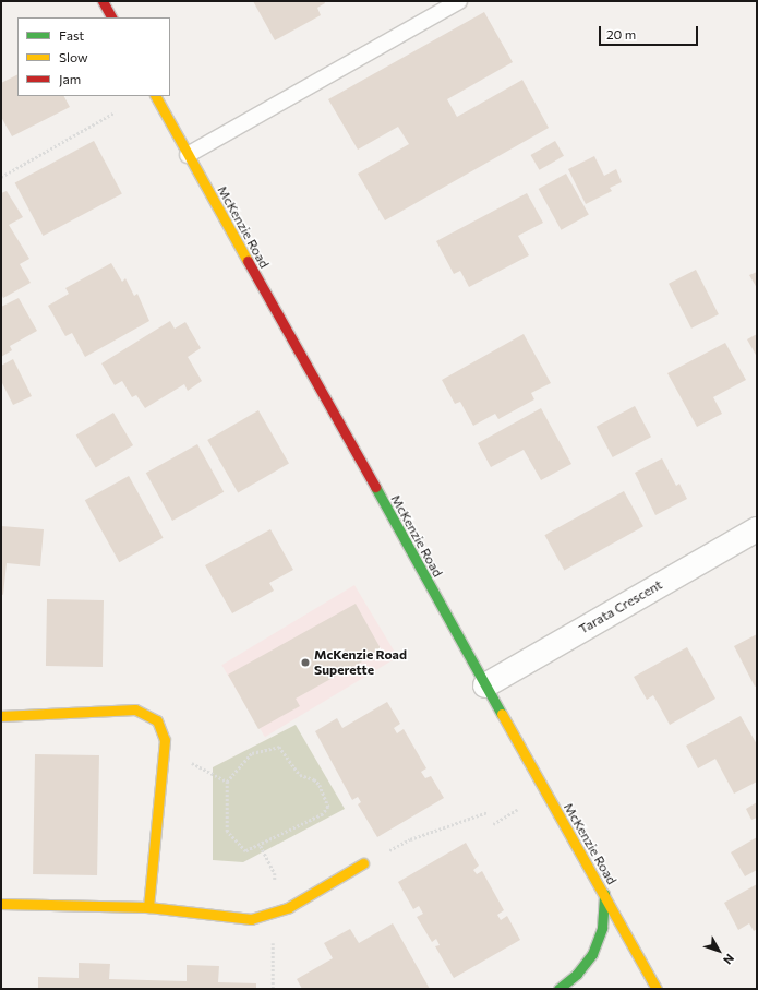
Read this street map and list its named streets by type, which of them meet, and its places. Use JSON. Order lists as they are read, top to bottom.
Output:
{
  "streets": {
    "main road": ["McKenzie Road"],
    "street": ["Tarata Crescent"]
  },
  "crossings": [
    ["McKenzie Road", "Tarata Crescent"]
  ],
  "places": ["McKenzie Road Superette"],
  "legend": ["Fast", "Slow", "Jam"],
  "scale_bar": "20 m",
  "north": "bottom right"
}
